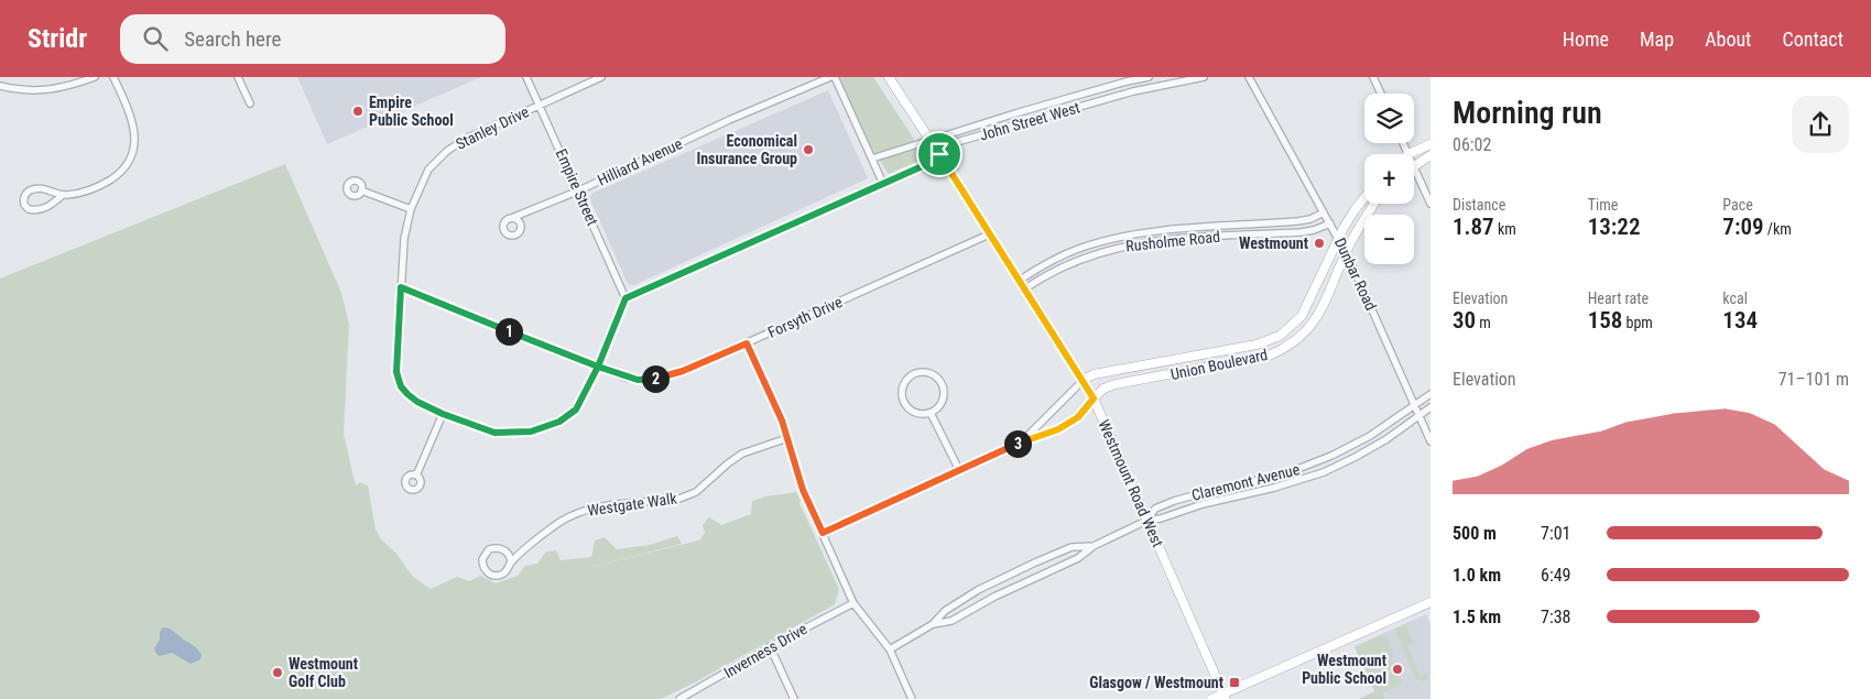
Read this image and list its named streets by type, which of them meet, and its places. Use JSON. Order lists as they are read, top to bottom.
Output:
{
  "streets": {
    "street": [
      "John Street West",
      "Stanley Drive",
      "Hilliard Avenue",
      "Empire Street",
      "Rusholme Road",
      "Dunbar Road",
      "Forsyth Drive",
      "Union Boulevard",
      "Claremont Avenue",
      "Westmount Road West",
      "Westgate Walk",
      "Inverness Drive"
    ]
  },
  "crossings": [
    ["John Street West", "Stanley Drive"],
    ["John Street West", "Empire Street"],
    ["John Street West", "Westmount Road West"],
    ["Stanley Drive", "Empire Street"],
    ["Stanley Drive", "Forsyth Drive"],
    ["Hilliard Avenue", "Empire Street"],
    ["Rusholme Road", "Dunbar Road"],
    ["Rusholme Road", "Westmount Road West"],
    ["Dunbar Road", "Union Boulevard"],
    ["Dunbar Road", "Claremont Avenue"],
    ["Forsyth Drive", "Westmount Road West"],
    ["Union Boulevard", "Westmount Road West"],
    ["Claremont Avenue", "Westmount Road West"]
  ],
  "places": {
    "other": [
      "Empire Public School",
      "Economical Insurance Group",
      "Westmount",
      "Westmount Public School",
      "Westmount Golf Club"
    ],
    "transit": ["Glasgow / Westmount"]
  },
  "page": {
    "header": "Stridr",
    "search": "Search here",
    "nav": [
      "Home",
      "Map",
      "About",
      "Contact"
    ],
    "heading": ["Morning run", "06:02"],
    "map_buttons": ["+", "−"],
    "stats": [
      ["Distance", "1.87 km"],
      ["Time", "13:22"],
      ["Pace", "7:09 /km"],
      ["Elevation", "30 m"],
      ["Heart rate", "158 bpm"],
      ["kcal", "134"]
    ],
    "pins": ["1", "2", "3"],
    "chart": ["Elevation", "71–101 m"],
    "list": [
      {
        "name": "500 m",
        "note": "7:01"
      },
      {
        "name": "1.0 km",
        "note": "6:49"
      },
      {
        "name": "1.5 km",
        "note": "7:38"
      }
    ]
  }
}
